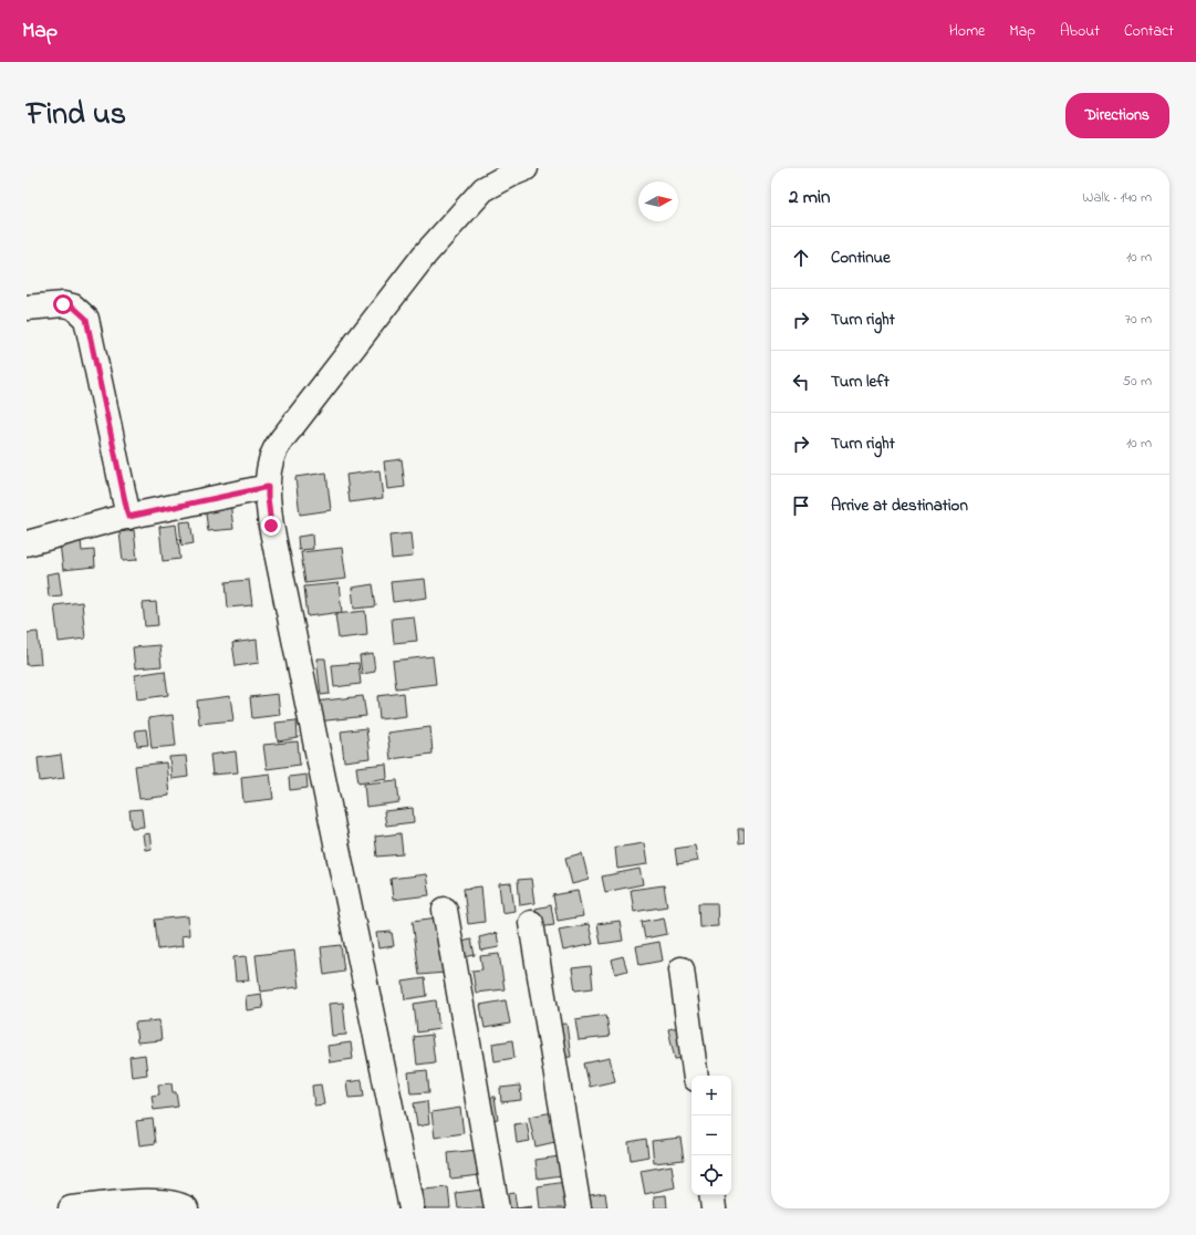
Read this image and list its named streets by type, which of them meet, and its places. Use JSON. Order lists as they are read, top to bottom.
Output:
{
  "north": "right",
  "page": {
    "header": "Map",
    "nav": [
      "Home",
      "Map",
      "About",
      "Contact"
    ],
    "title": "Find us",
    "buttons": "Directions",
    "heading": ["2 min", "Walk · 140 m"],
    "list": [
      ["Continue", "10 m"],
      ["Turn right", "70 m"],
      ["Turn left", "50 m"],
      ["Turn right", "10 m"],
      "Arrive at destination"
    ],
    "map_buttons": ["+", "−"]
  }
}
